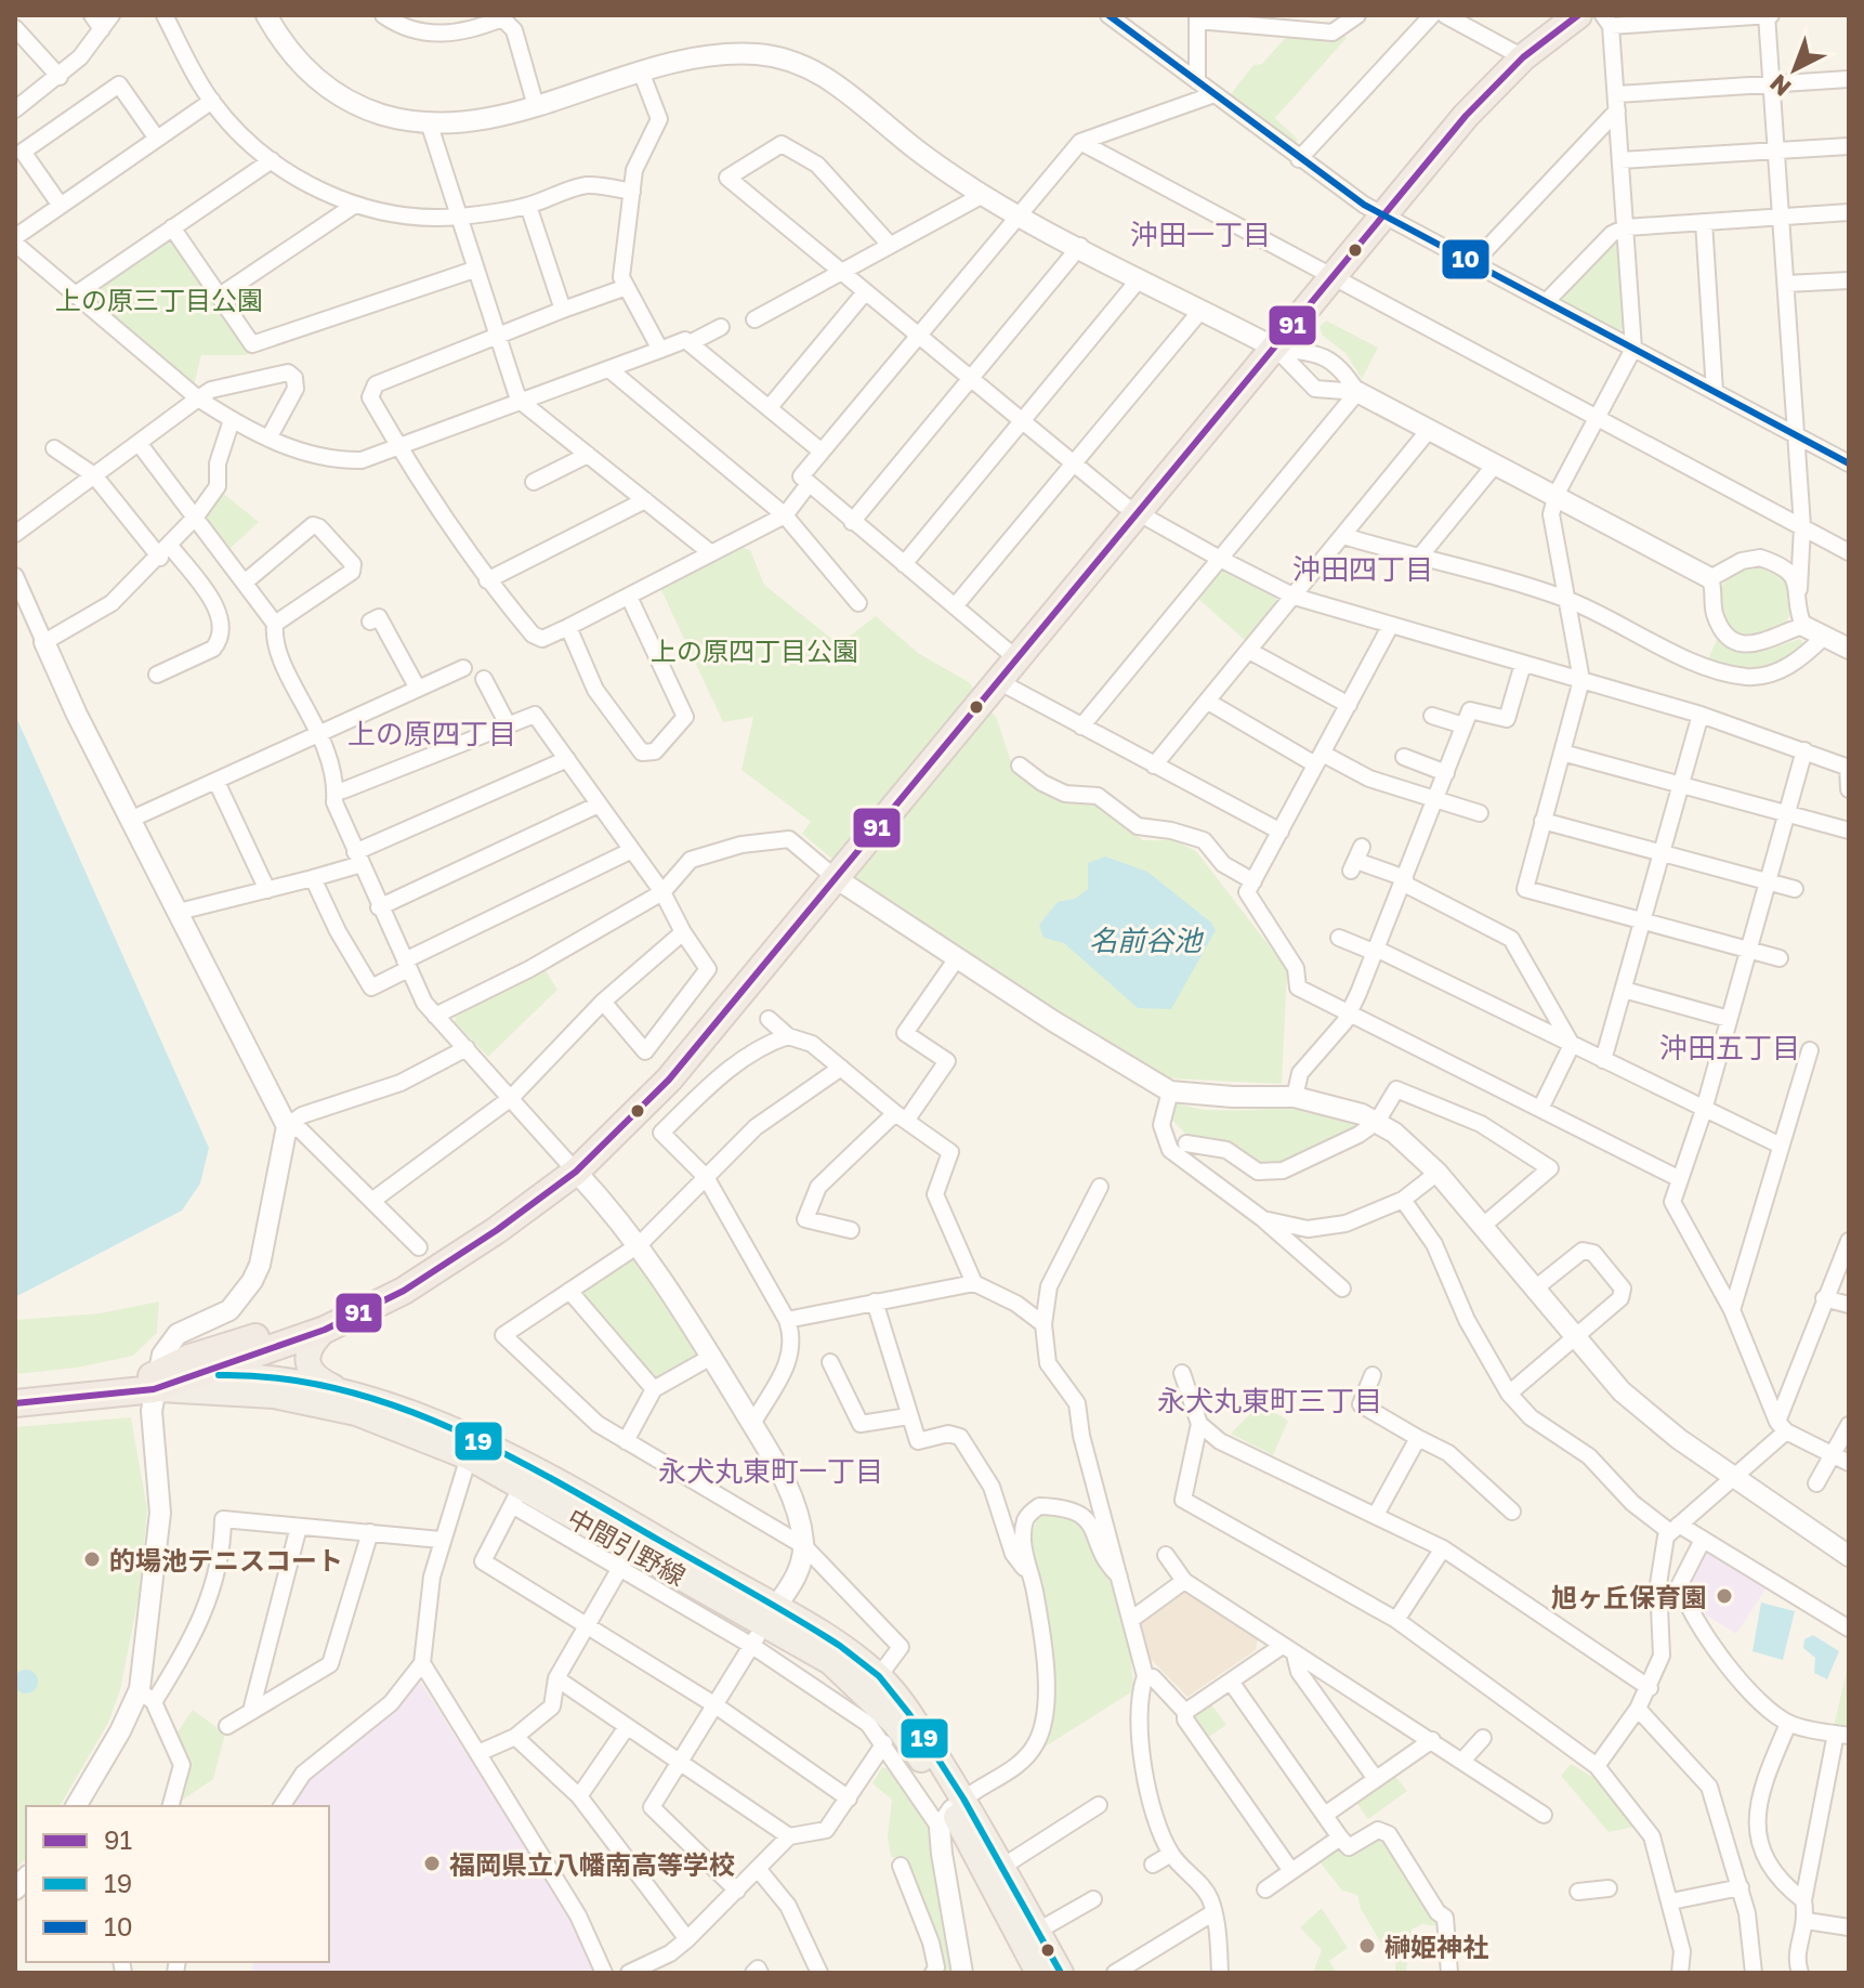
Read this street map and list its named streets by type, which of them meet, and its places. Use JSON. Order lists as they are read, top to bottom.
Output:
{
  "streets": {
    "main road": ["中間引野線"]
  },
  "districts": [
    "沖田一丁目",
    "沖田四丁目",
    "上の原四丁目",
    "沖田五丁目",
    "永犬丸東町三丁目",
    "永犬丸東町一丁目"
  ],
  "water": ["名前谷池"],
  "parks": ["上の原三丁目公園", "上の原四丁目公園"],
  "places": [
    "的場池テニスコート",
    "旭ヶ丘保育園",
    "福岡県立八幡南高等学校",
    "榊姫神社"
  ],
  "lines": ["transit line 91", "transit line 10", "transit line 19"],
  "legend": ["91", "19", "10"],
  "north": "bottom left"
}
